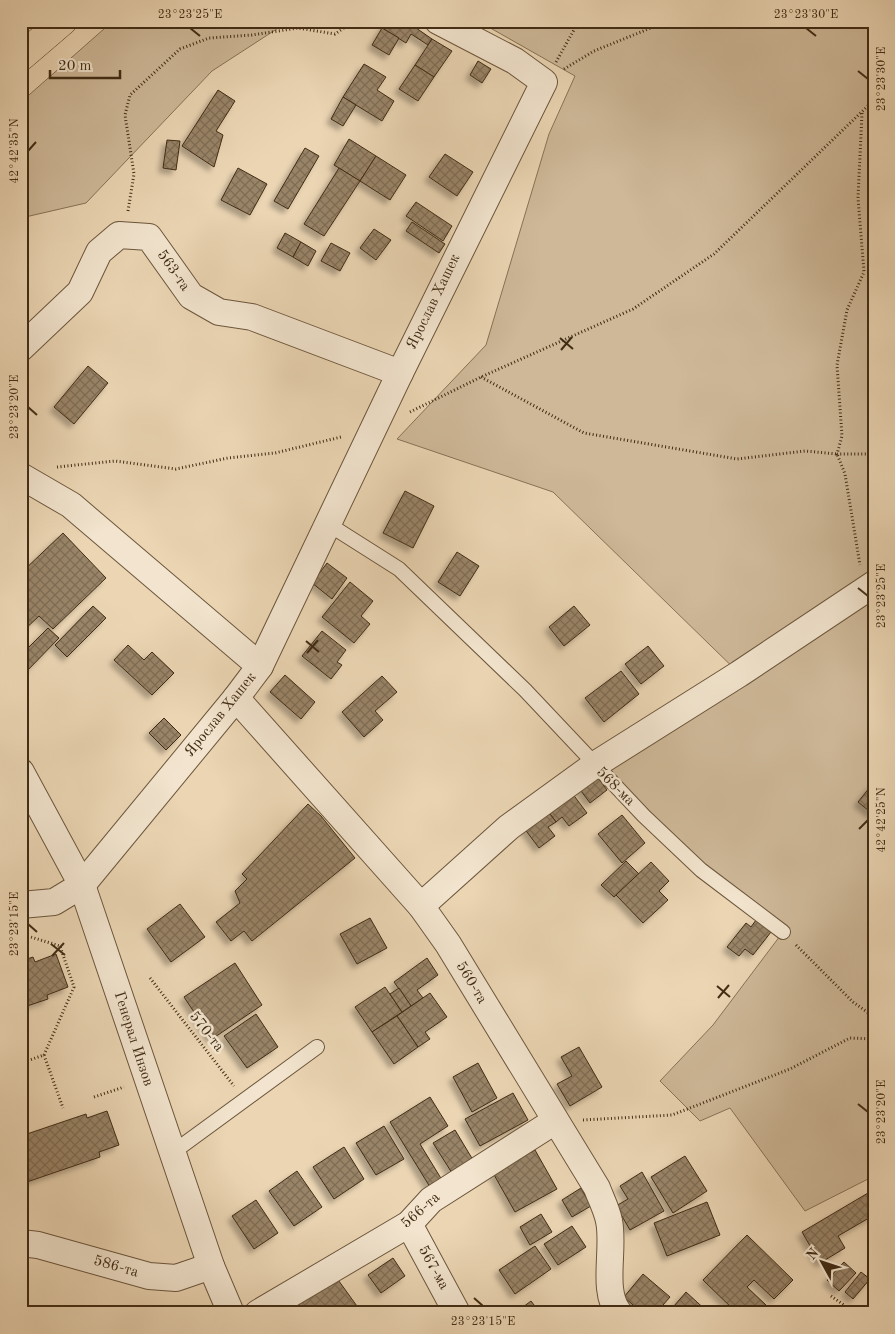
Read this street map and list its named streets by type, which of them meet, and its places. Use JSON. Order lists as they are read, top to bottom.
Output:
{
  "streets": {
    "street": [
      "563-та",
      "Ярослав Хашек",
      "568-ма",
      "560-та",
      "Генерал Инзов",
      "566-та",
      "586-та",
      "567-ма"
    ],
    "path": ["570-та"]
  },
  "crossings": [
    ["563-та", "Ярослав Хашек"],
    ["Ярослав Хашек", "560-та"],
    ["Ярослав Хашек", "Генерал Инзов"],
    ["568-ма", "560-та"],
    ["560-та", "566-та"],
    ["Генерал Инзов", "586-та"],
    ["566-та", "567-ма"]
  ],
  "scale_bar": "20 m",
  "north": "top left",
  "coordinates": [
    "23°23'25\"E",
    "23°23'30\"E",
    "42°42'35\"N",
    "23°23'20\"E",
    "42°42'25\"N",
    "23°23'15\"E"
  ]
}
